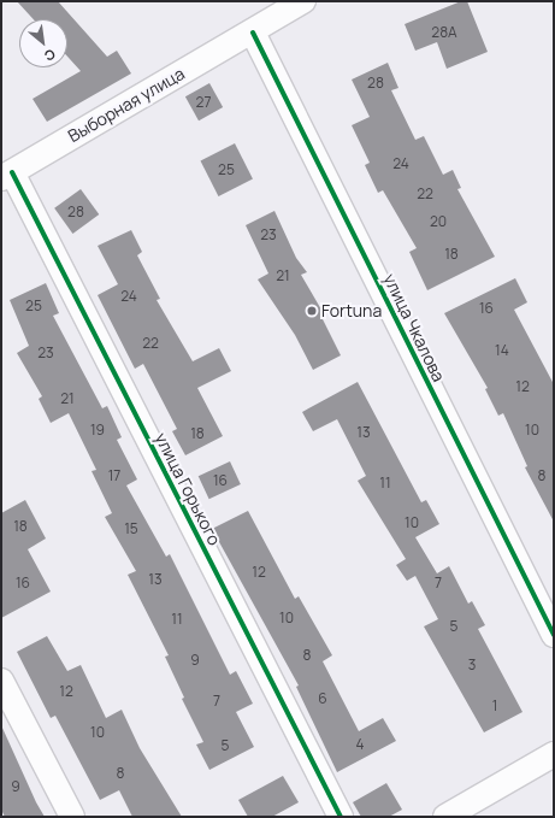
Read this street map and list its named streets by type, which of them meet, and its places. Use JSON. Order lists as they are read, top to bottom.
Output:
{
  "streets": {
    "street": ["Выборная улица", "улица Чкалова", "улица Горького"]
  },
  "crossings": [
    ["Выборная улица", "улица Чкалова"],
    ["Выборная улица", "улица Горького"]
  ],
  "places": ["Fortuna"],
  "house_numbers": [
    "28А",
    "28",
    "27",
    "24",
    "25",
    "22",
    "28",
    "20",
    "23",
    "18",
    "21",
    "24",
    "25",
    "16",
    "22",
    "14",
    "23",
    "12",
    "21",
    "19",
    "10",
    "13",
    "18",
    "17",
    "8",
    "16",
    "11",
    "10",
    "18",
    "15",
    "12",
    "13",
    "16",
    "7",
    "10",
    "11",
    "5",
    "8",
    "9",
    "3",
    "12",
    "6",
    "7",
    "1",
    "10",
    "4",
    "5",
    "8",
    "9"
  ],
  "north": "bottom right"
}
